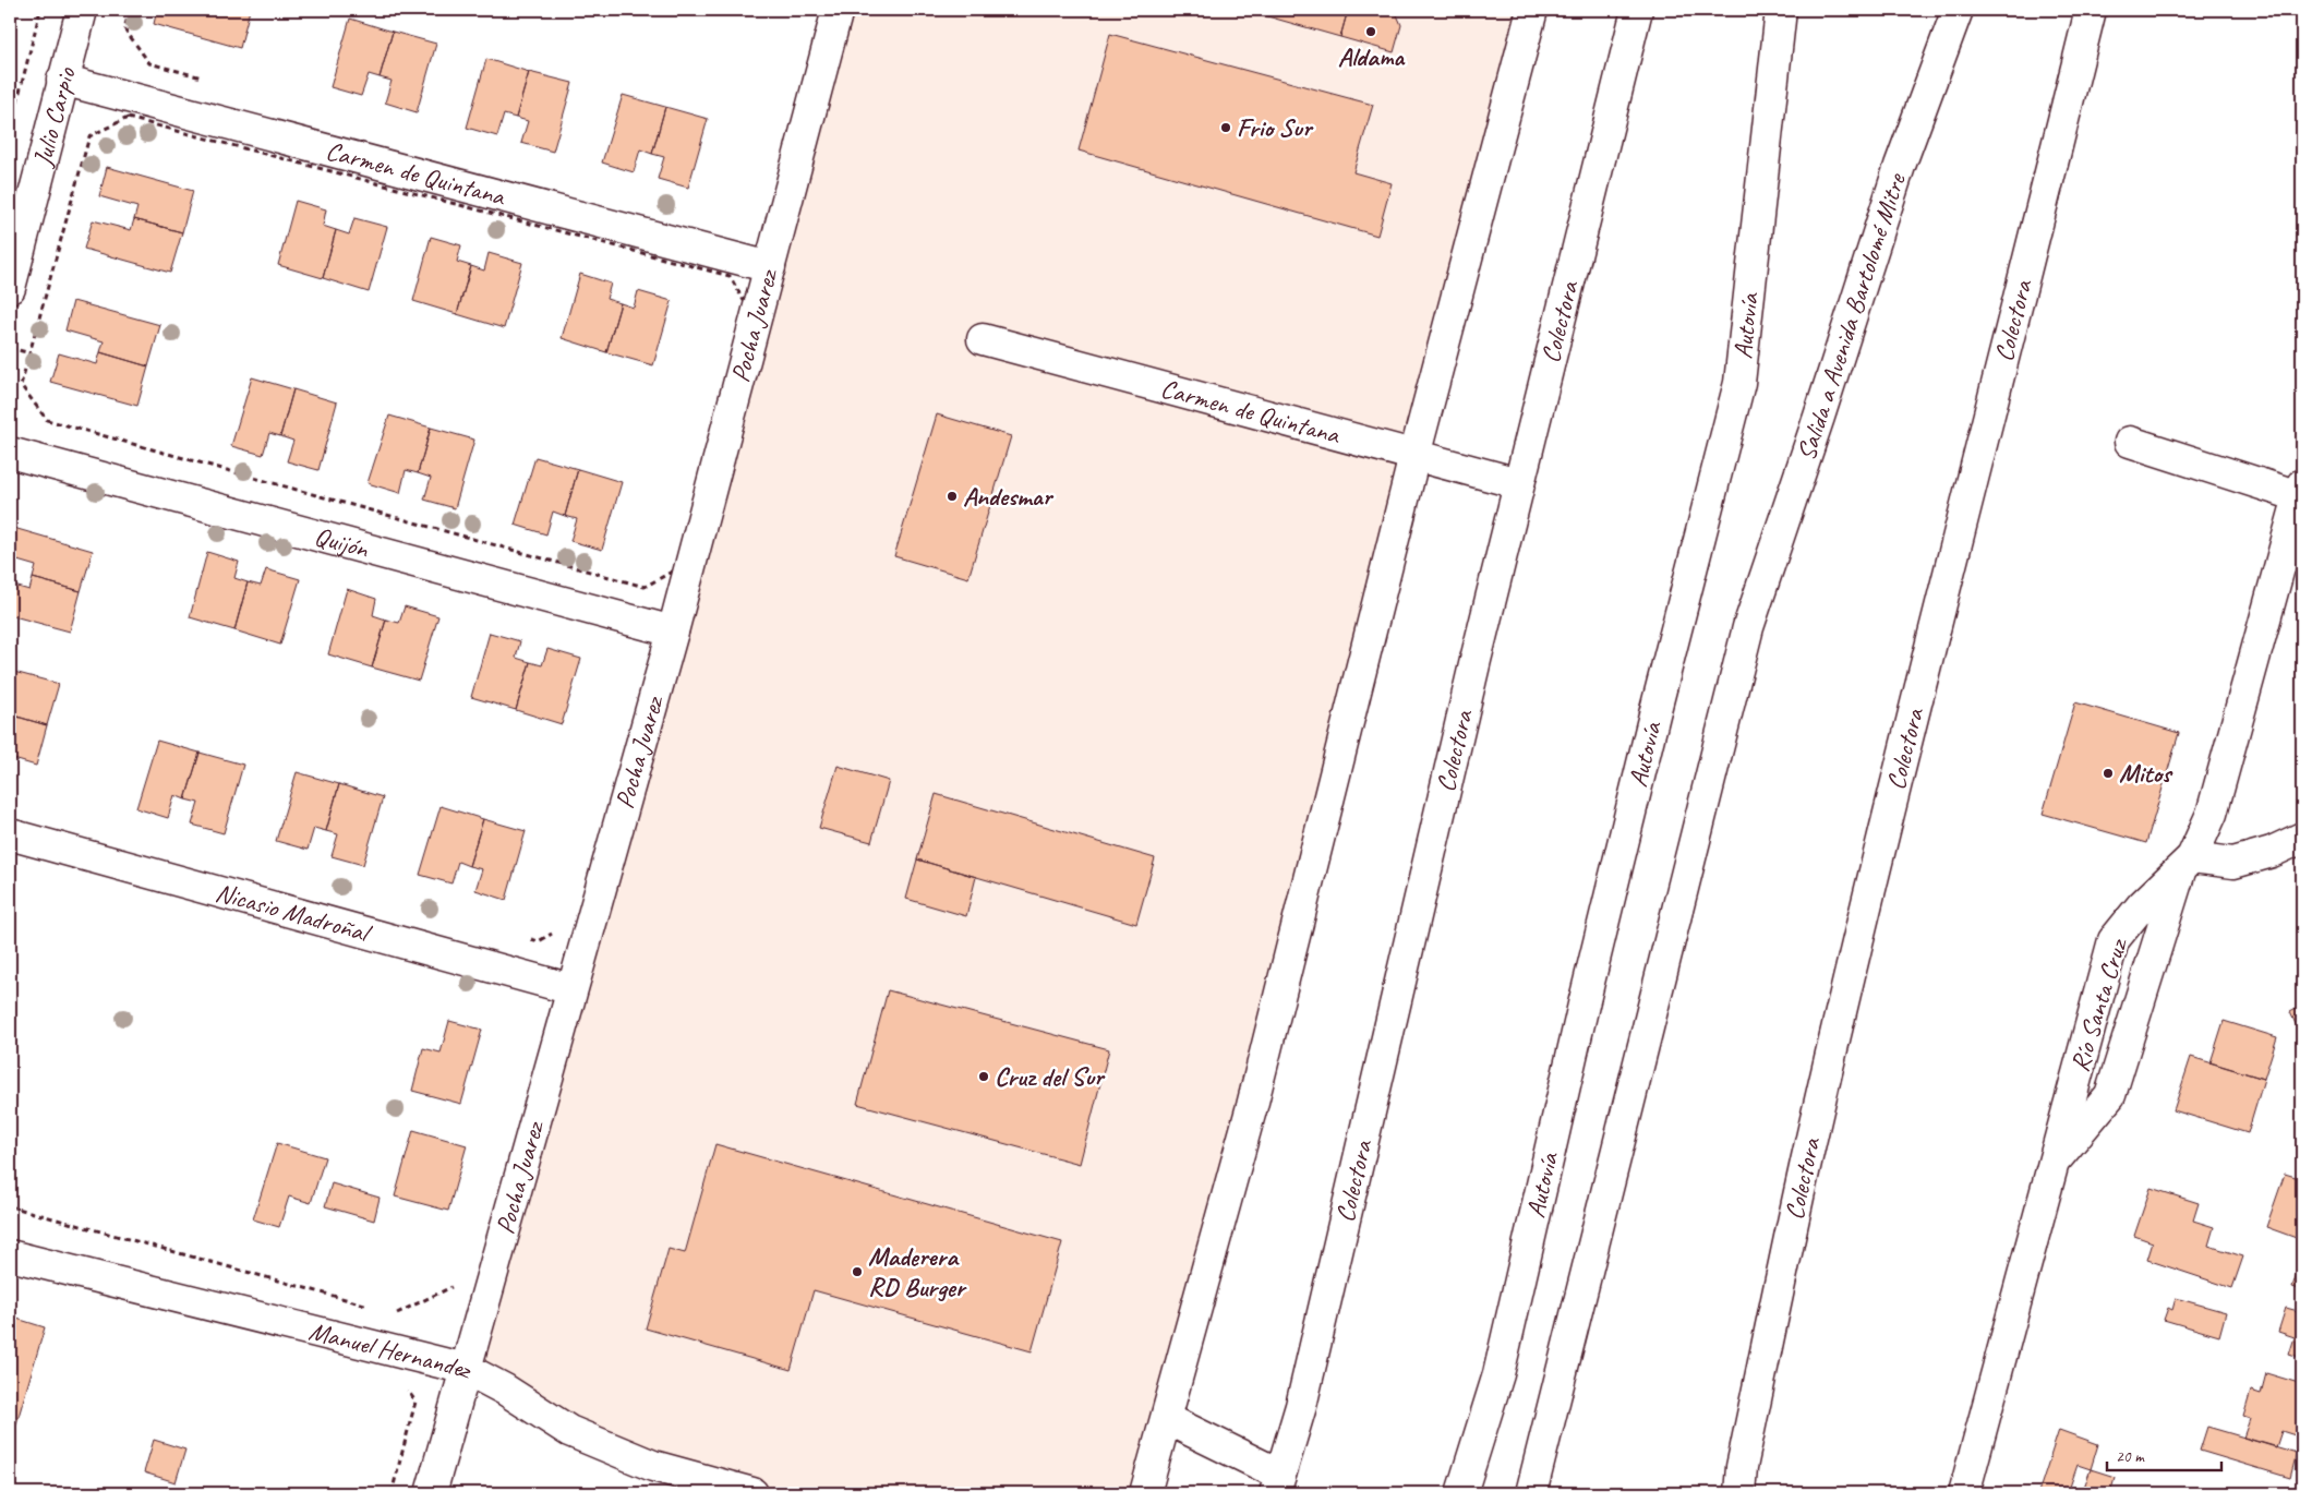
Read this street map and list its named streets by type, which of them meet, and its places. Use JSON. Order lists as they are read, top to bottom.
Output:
{
  "streets": {
    "street": [
      "Julio Carpio",
      "Carmen de Quintana",
      "Salida a Avenida Bartolomé Mitre",
      "Colectora",
      "Pocha Juarez",
      "Autovía",
      "Quijón",
      "Nicasio Madroñal",
      "Río Santa Cruz",
      "Manuel Hernandez"
    ]
  },
  "crossings": [
    ["Julio Carpio", "Carmen de Quintana"],
    ["Carmen de Quintana", "Colectora"],
    ["Carmen de Quintana", "Pocha Juarez"],
    ["Pocha Juarez", "Quijón"],
    ["Pocha Juarez", "Nicasio Madroñal"],
    ["Pocha Juarez", "Manuel Hernandez"]
  ],
  "places": [
    "Aldama",
    "Frio Sur",
    "Andesmar",
    "Mitos",
    "Cruz del Sur",
    "Maderera RD Burger"
  ],
  "scale_bar": "20 m"
}
